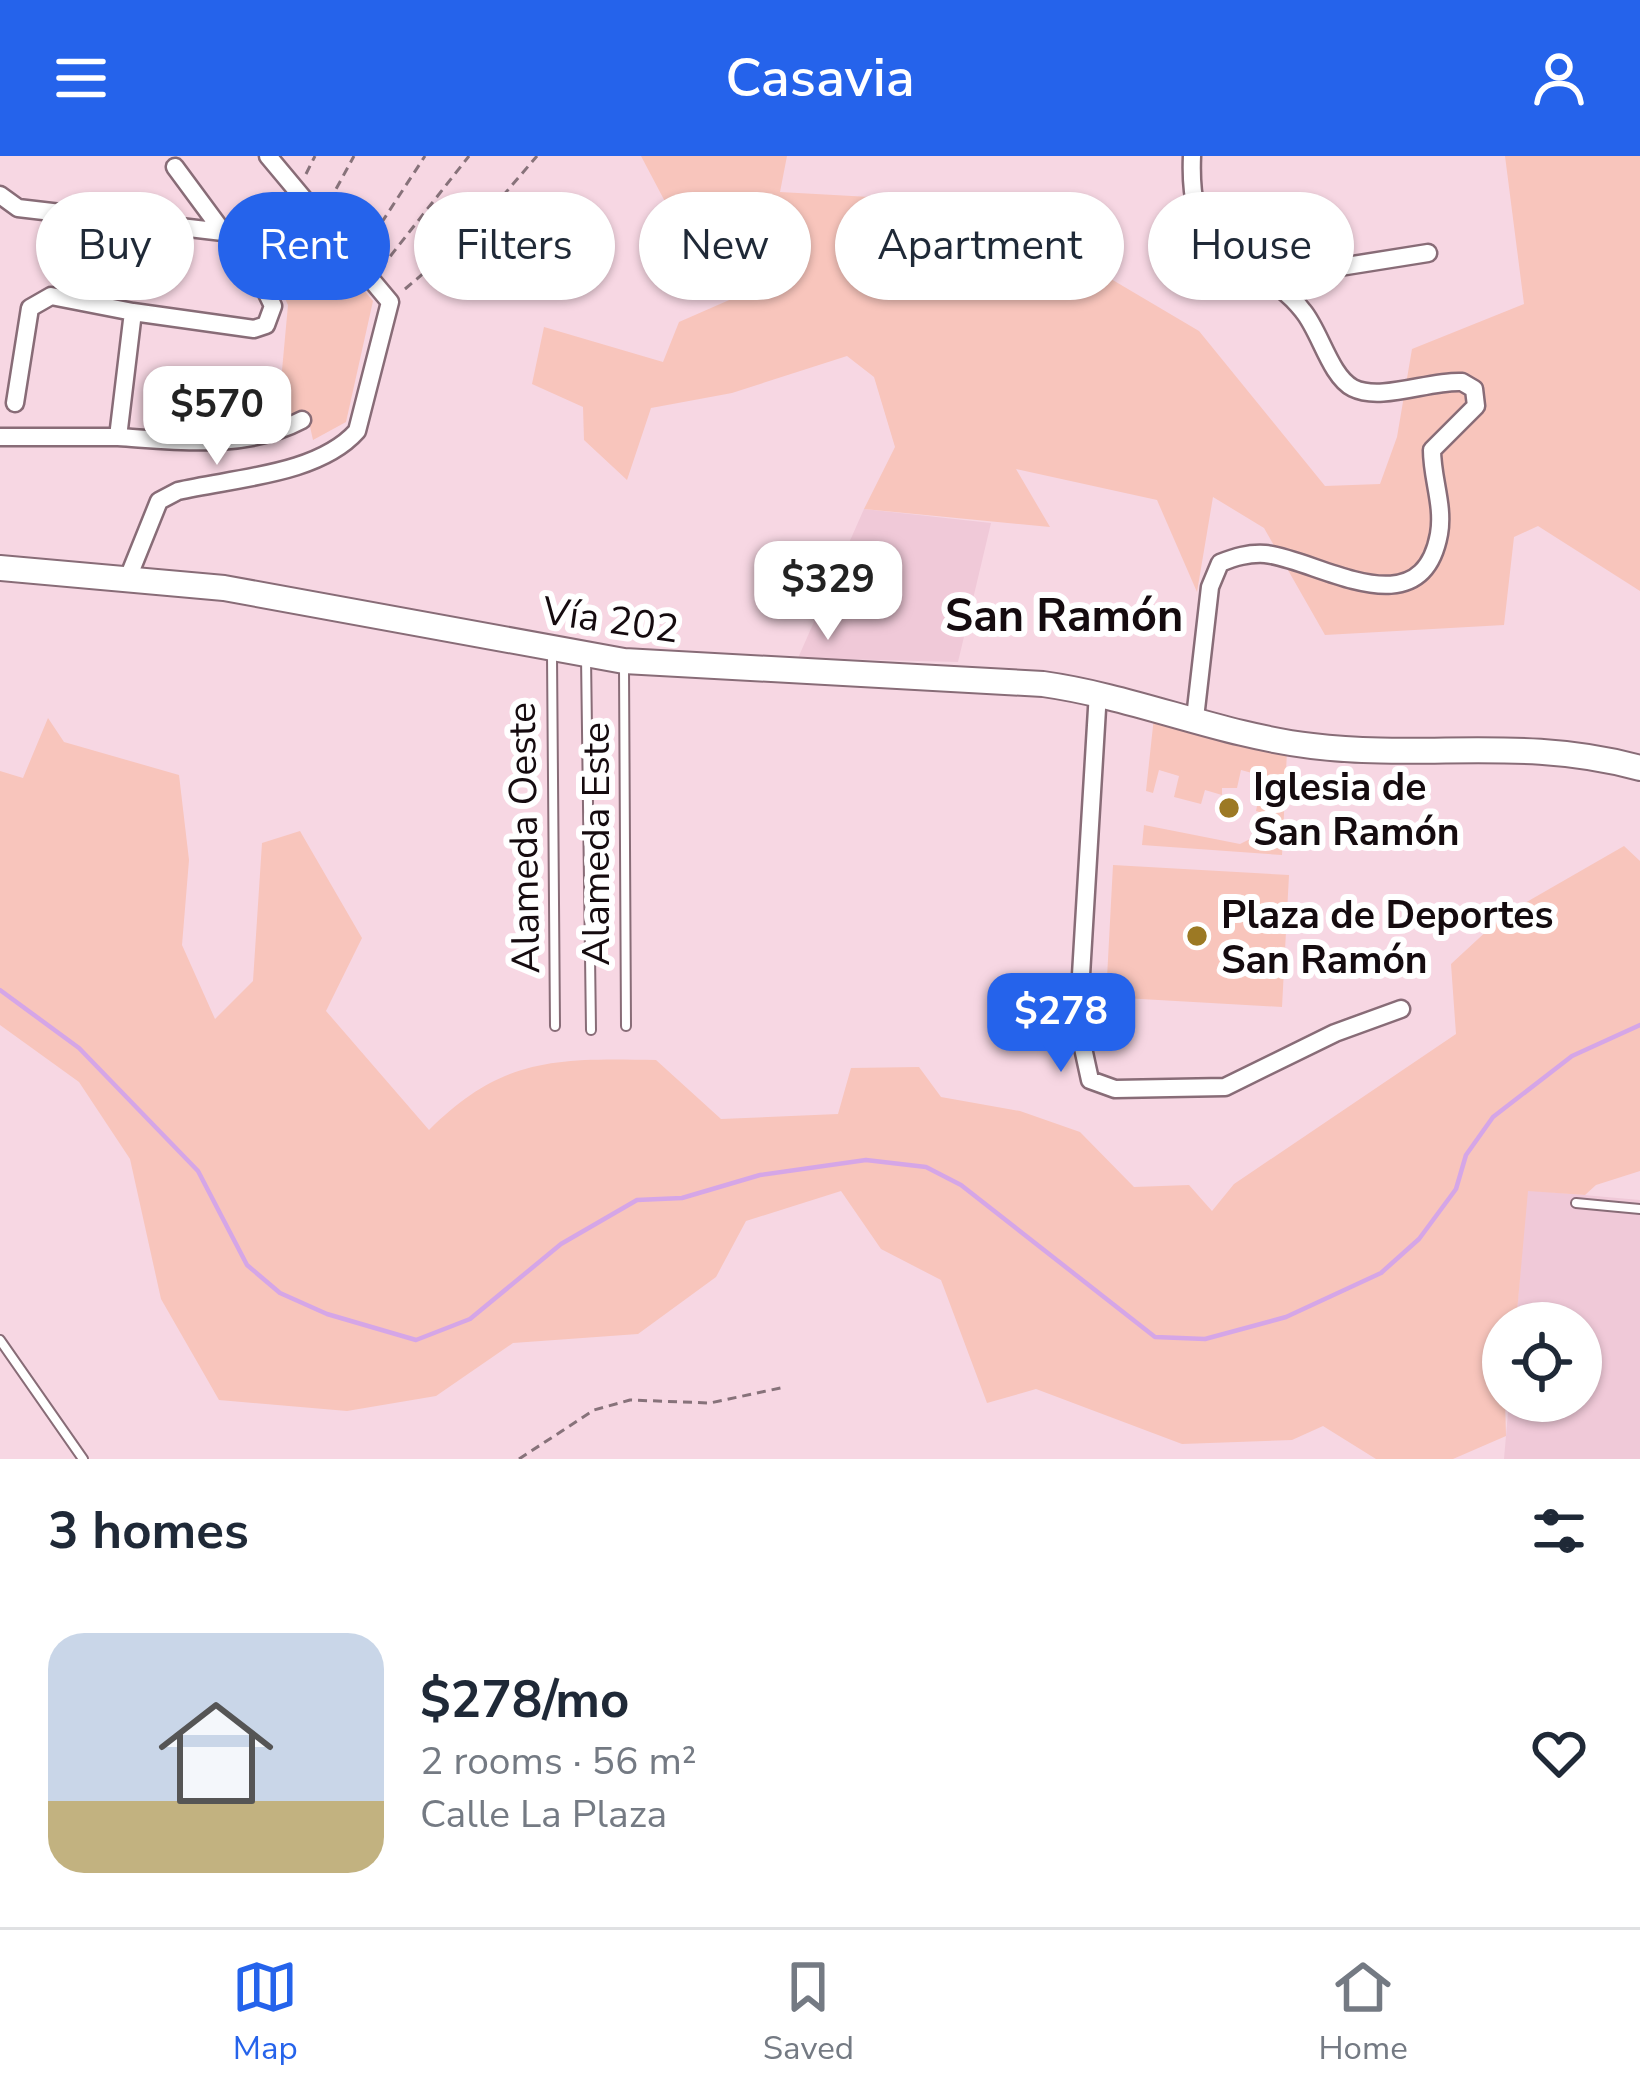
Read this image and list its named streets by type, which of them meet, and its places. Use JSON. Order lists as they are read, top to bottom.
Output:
{
  "streets": {
    "main road": ["Vía 202"],
    "lane": ["Alameda Oeste", "Alameda Este"]
  },
  "crossings": [
    ["Vía 202", "Alameda Oeste"],
    ["Vía 202", "Alameda Este"]
  ],
  "districts": ["San Ramón"],
  "places": ["Iglesia de San Ramón", "Plaza de Deportes San Ramón"],
  "page": {
    "header": "Casavia",
    "chip": [
      "Buy",
      "Rent",
      "Filters",
      "New",
      "Apartment",
      "House"
    ],
    "price": ["$570", "$329", "$278"],
    "heading": "3 homes",
    "list": [
      {
        "name": "$278/mo",
        "note": "2 rooms · 56 m² · Calle La Plaza"
      }
    ],
    "tabs": ["Map", "Saved", "Home"]
  }
}
